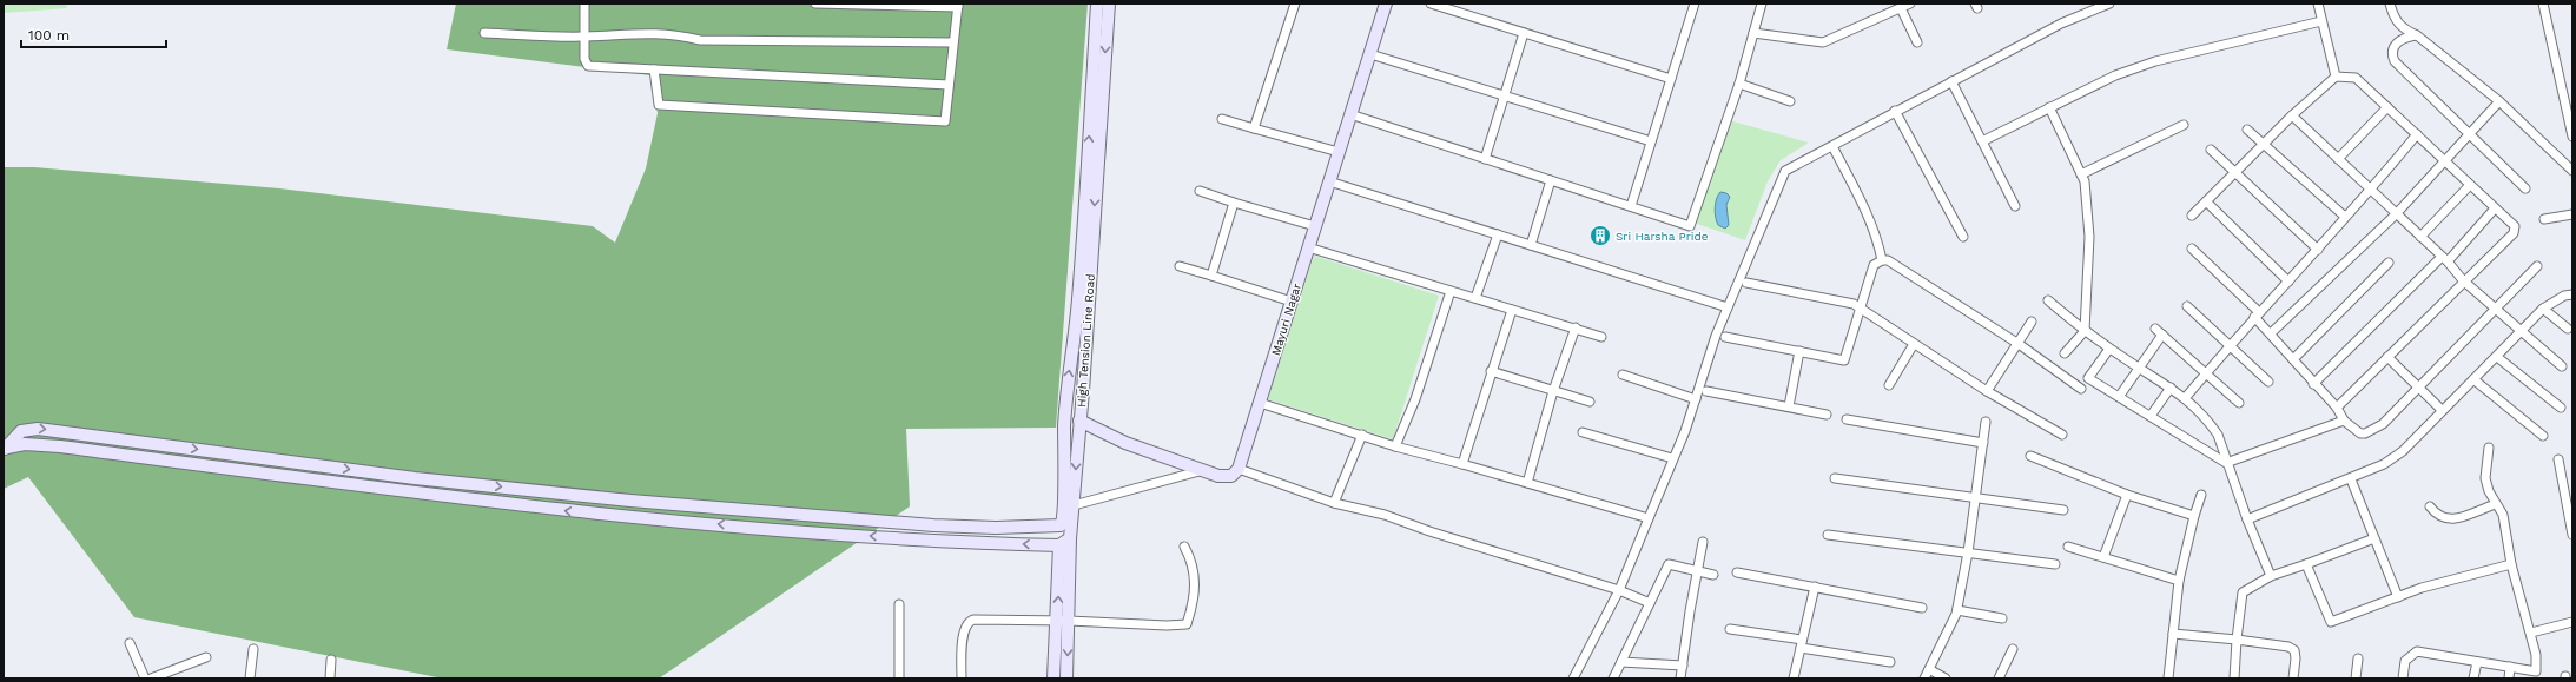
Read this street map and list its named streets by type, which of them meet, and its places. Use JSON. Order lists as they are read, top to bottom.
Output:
{
  "streets": {
    "main road": ["Mayuri Nagar", "High Tension Line Road"]
  },
  "places": {
    "building": ["Sri Harsha Pride"]
  },
  "scale_bar": "100 m"
}
